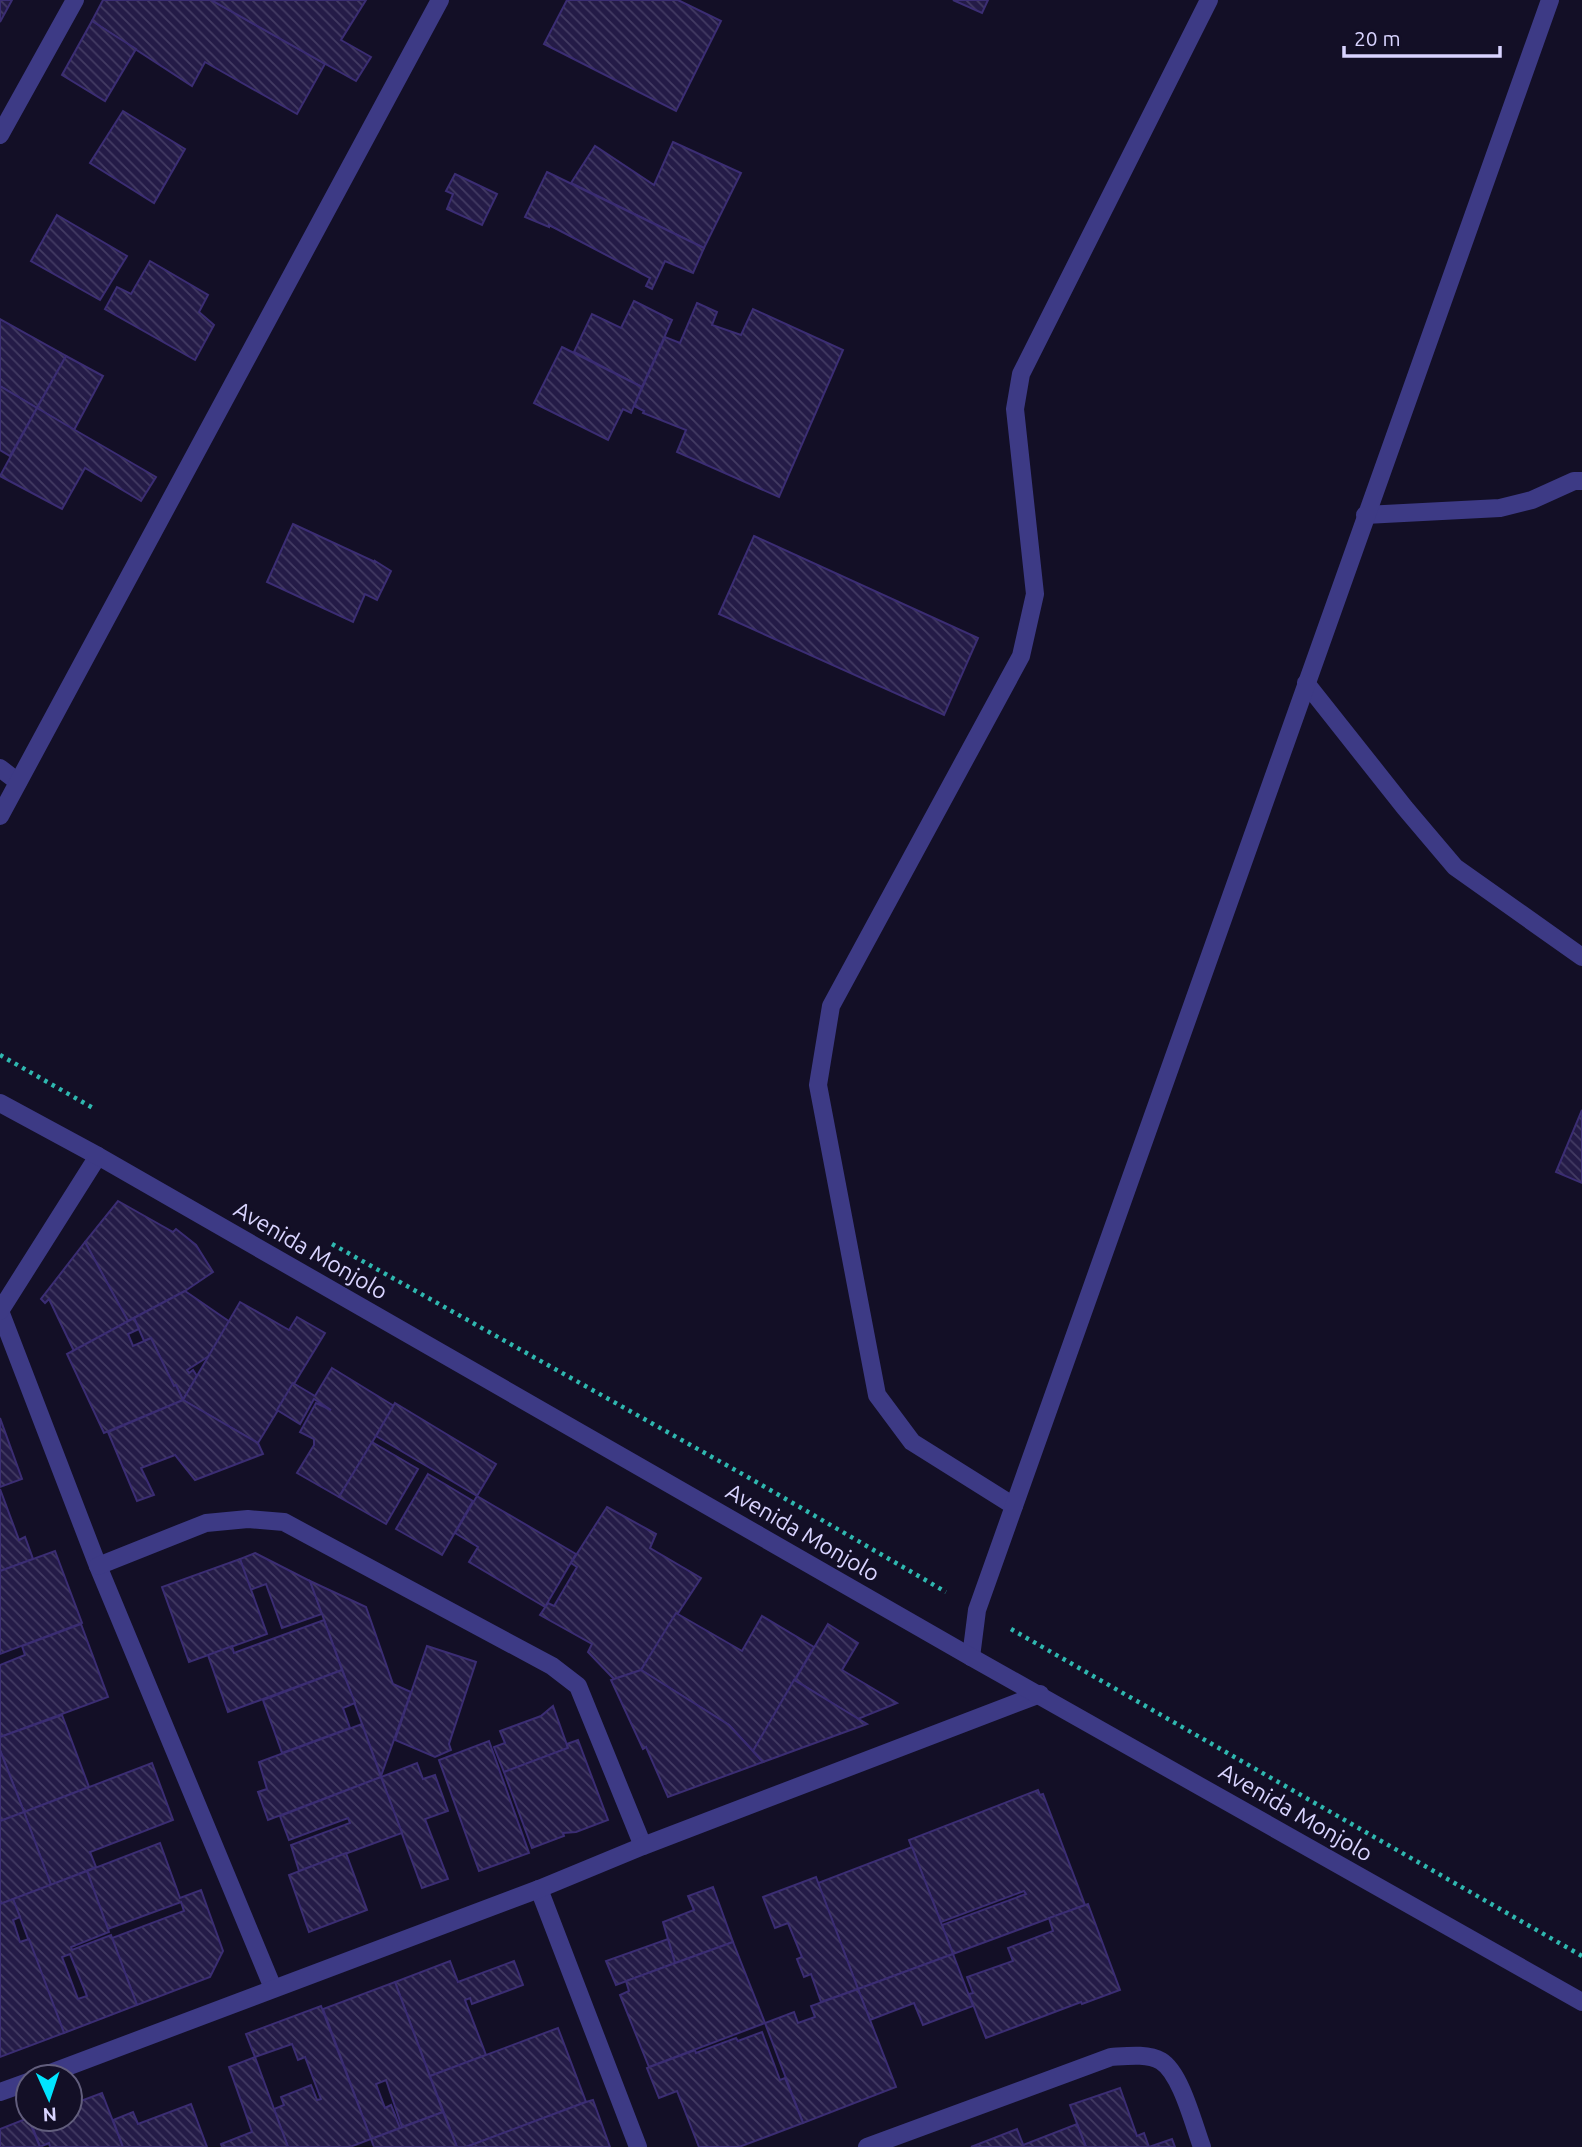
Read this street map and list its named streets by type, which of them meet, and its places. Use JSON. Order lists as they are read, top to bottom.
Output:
{
  "streets": {
    "street": ["Avenida Monjolo"]
  },
  "scale_bar": "20 m",
  "north": "bottom"
}
